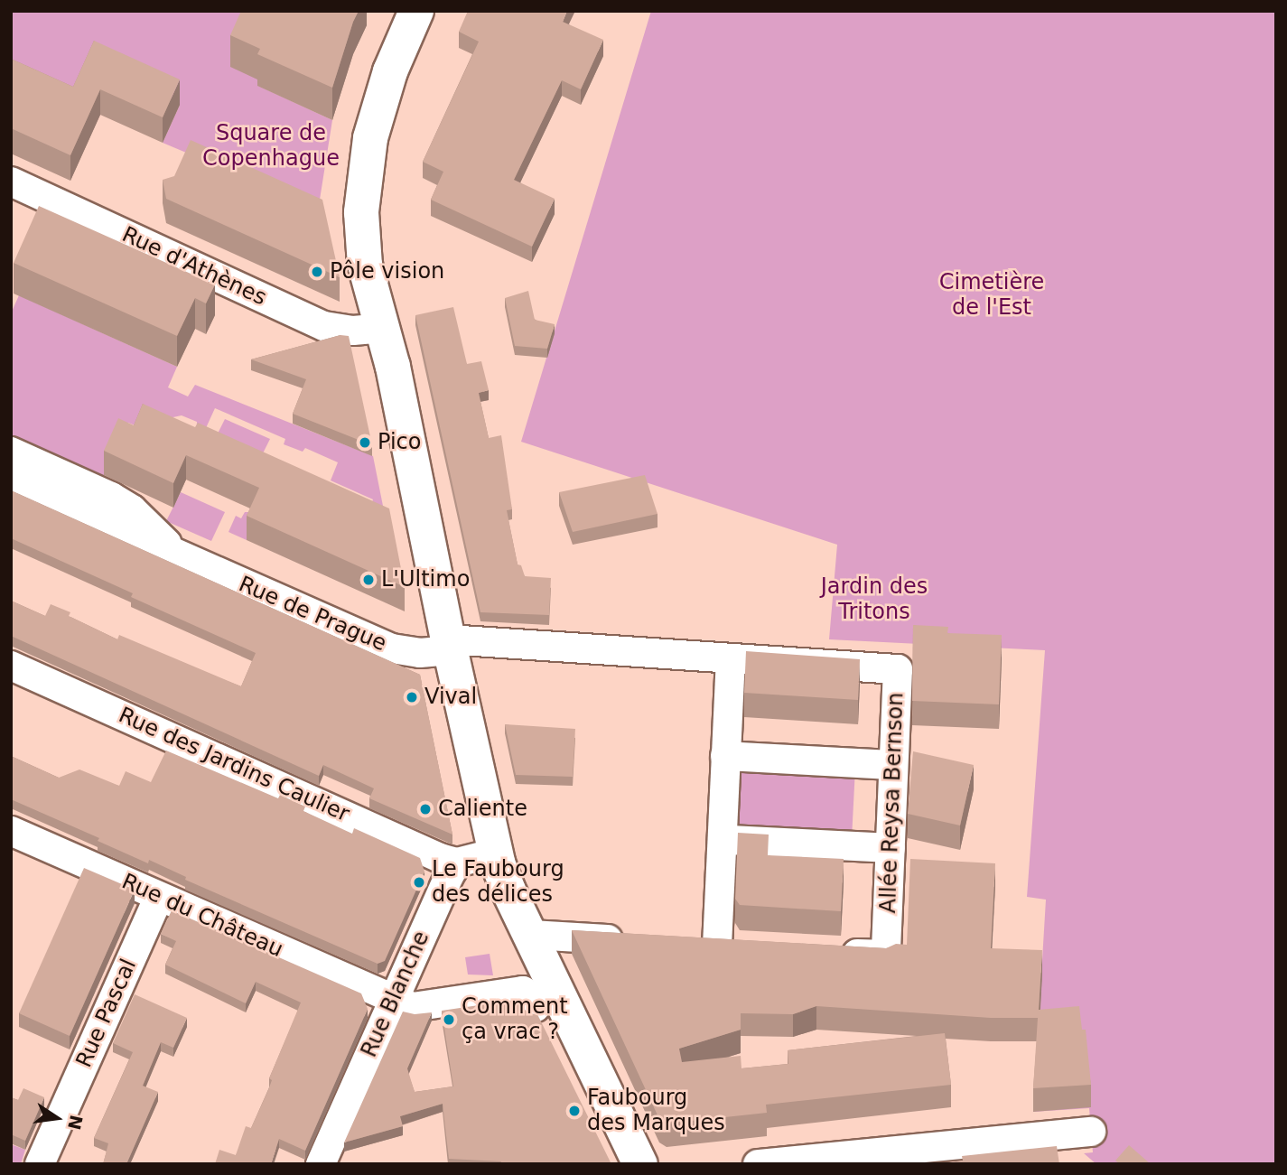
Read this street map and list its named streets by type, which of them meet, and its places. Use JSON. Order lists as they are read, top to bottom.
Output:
{
  "streets": {
    "street": [
      "Rue d'Athènes",
      "Rue de Prague",
      "Rue des Jardins Caulier",
      "Allée Reysa Bernson",
      "Rue du Château",
      "Rue Blanche",
      "Rue Pascal"
    ]
  },
  "crossings": [
    ["Rue de Prague", "Allée Reysa Bernson"],
    ["Rue des Jardins Caulier", "Rue Blanche"],
    ["Rue du Château", "Rue Blanche"],
    ["Rue du Château", "Rue Pascal"]
  ],
  "parks": ["Square de Copenhague", "Cimetière de l'Est", "Jardin des Tritons"],
  "places": [
    "Pôle vision",
    "Pico",
    "L'Ultimo",
    "Vival",
    "Caliente",
    "Le Faubourg des délices",
    "Comment ça vrac ?",
    "Faubourg des Marques"
  ],
  "north": "right"
}
